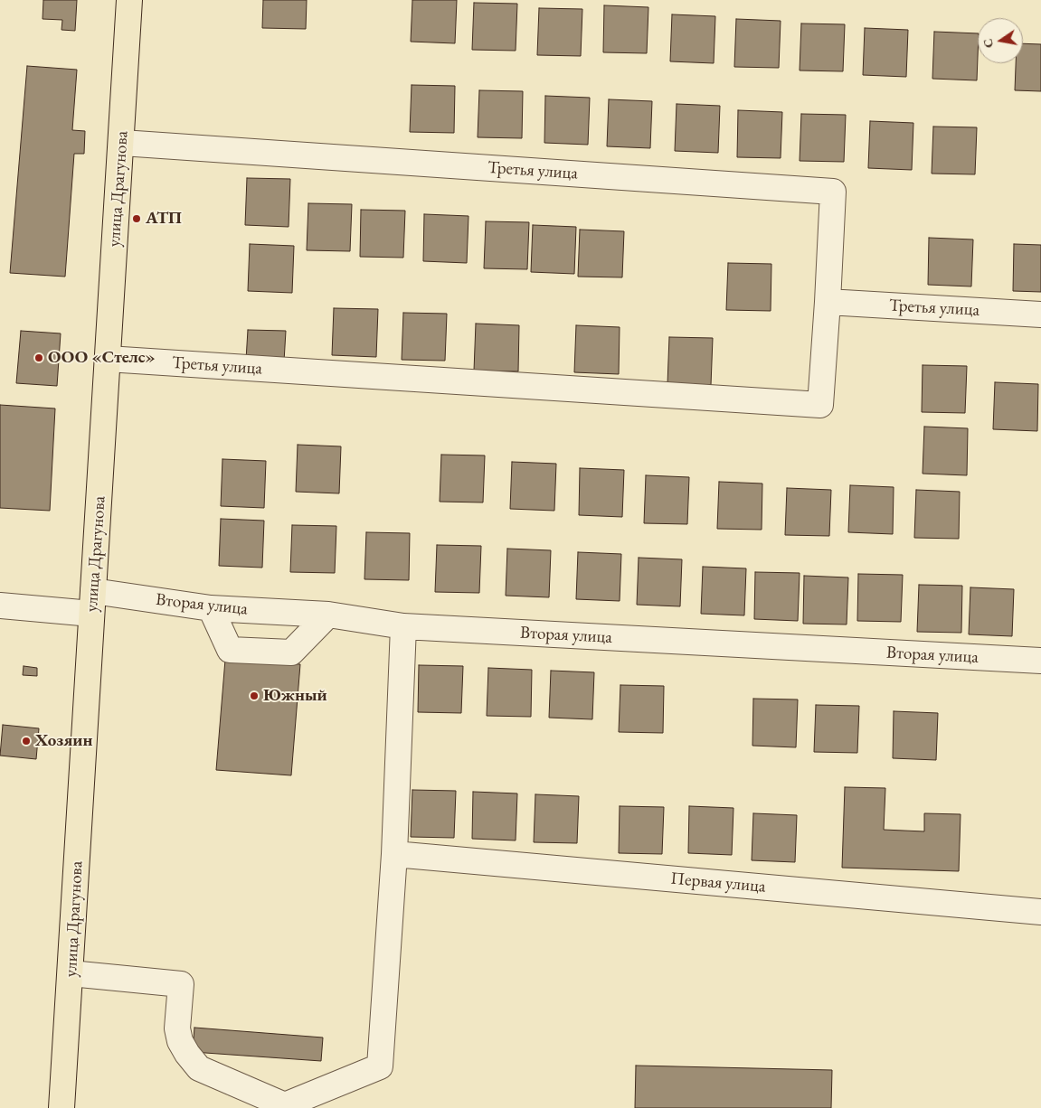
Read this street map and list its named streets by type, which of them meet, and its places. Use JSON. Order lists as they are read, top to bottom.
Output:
{
  "streets": {
    "main road": ["улица Драгунова"],
    "street": ["Третья улица", "Вторая улица", "Первая улица"]
  },
  "crossings": [
    ["Третья улица", "улица Драгунова"],
    ["улица Драгунова", "Вторая улица"]
  ],
  "places": [
    "АТП",
    "ООО «Стелс»",
    "Южный",
    "Хозяин"
  ],
  "north": "left"
}
